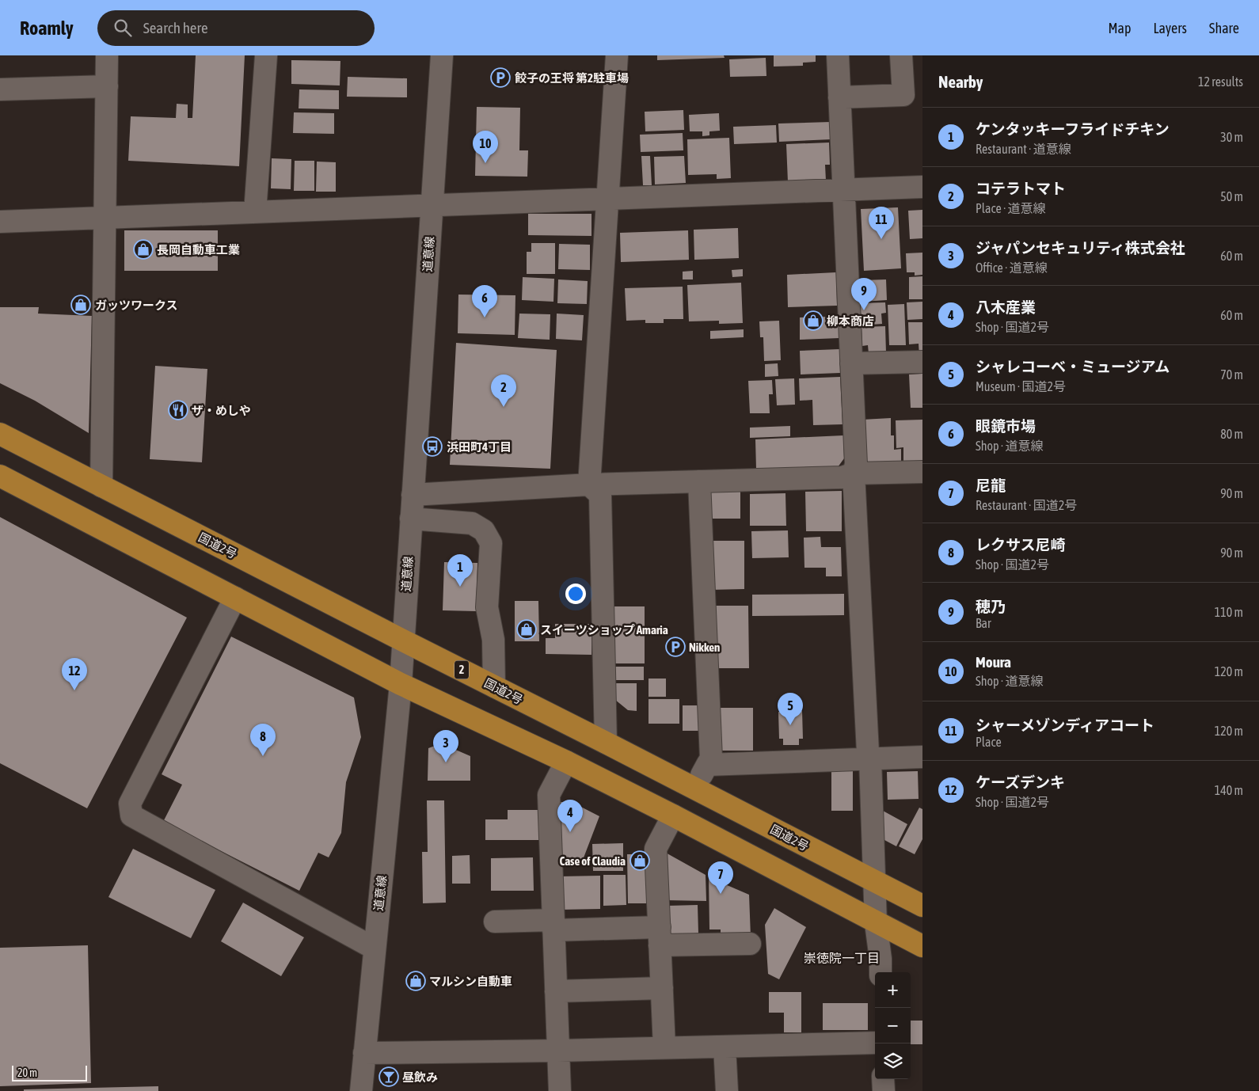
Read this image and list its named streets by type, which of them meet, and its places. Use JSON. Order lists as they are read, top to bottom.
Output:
{
  "streets": {
    "highway": ["国道2号", "2"],
    "street": ["道意線"]
  },
  "crossings": [
    ["道意線", "国道2号"]
  ],
  "districts": ["崇徳院一丁目"],
  "places": {
    "parking": ["餃子の王将 第2駐車場", "Nikken"],
    "shop": [
      "長岡自動車工業",
      "ガッツワークス",
      "柳本商店",
      "スイーツショップ Amaria",
      "Case of Claudia",
      "マルシン自動車"
    ],
    "restaurant": ["ザ・めしや"],
    "bus stop": ["浜田町4丁目"],
    "bar": ["昼飲み"]
  },
  "scale_bar": "20 m",
  "page": {
    "header": "Roamly",
    "search": "Search here",
    "nav": ["Map", "Layers", "Share"],
    "heading": ["Nearby", "12 results"],
    "list": [
      {
        "mark": "1",
        "name": "ケンタッキーフライドチキン",
        "note": "Restaurant · 道意線",
        "value": "30 m"
      },
      {
        "mark": "2",
        "name": "コテラトマト",
        "note": "Place · 道意線",
        "value": "50 m"
      },
      {
        "mark": "3",
        "name": "ジャパンセキュリティ株式会社",
        "note": "Office · 道意線",
        "value": "60 m"
      },
      {
        "mark": "4",
        "name": "八木産業",
        "note": "Shop · 国道2号",
        "value": "60 m"
      },
      {
        "mark": "5",
        "name": "シャレコーベ・ミュージアム",
        "note": "Museum · 国道2号",
        "value": "70 m"
      },
      {
        "mark": "6",
        "name": "眼鏡市場",
        "note": "Shop · 道意線",
        "value": "80 m"
      },
      {
        "mark": "7",
        "name": "尼龍",
        "note": "Restaurant · 国道2号",
        "value": "90 m"
      },
      {
        "mark": "8",
        "name": "レクサス尼崎",
        "note": "Shop · 国道2号",
        "value": "90 m"
      },
      {
        "mark": "9",
        "name": "穂乃",
        "note": "Bar",
        "value": "110 m"
      },
      {
        "mark": "10",
        "name": "Moura",
        "note": "Shop · 道意線",
        "value": "120 m"
      },
      {
        "mark": "11",
        "name": "シャーメゾンディアコート",
        "note": "Place",
        "value": "120 m"
      },
      {
        "mark": "12",
        "name": "ケーズデンキ",
        "note": "Shop · 国道2号",
        "value": "140 m"
      }
    ],
    "pins": [
      "10",
      "11",
      "9",
      "6",
      "2",
      "1",
      "12",
      "5",
      "8",
      "3",
      "4",
      "7"
    ],
    "map_buttons": ["+", "−"],
    "scale": "20 m"
  }
}
